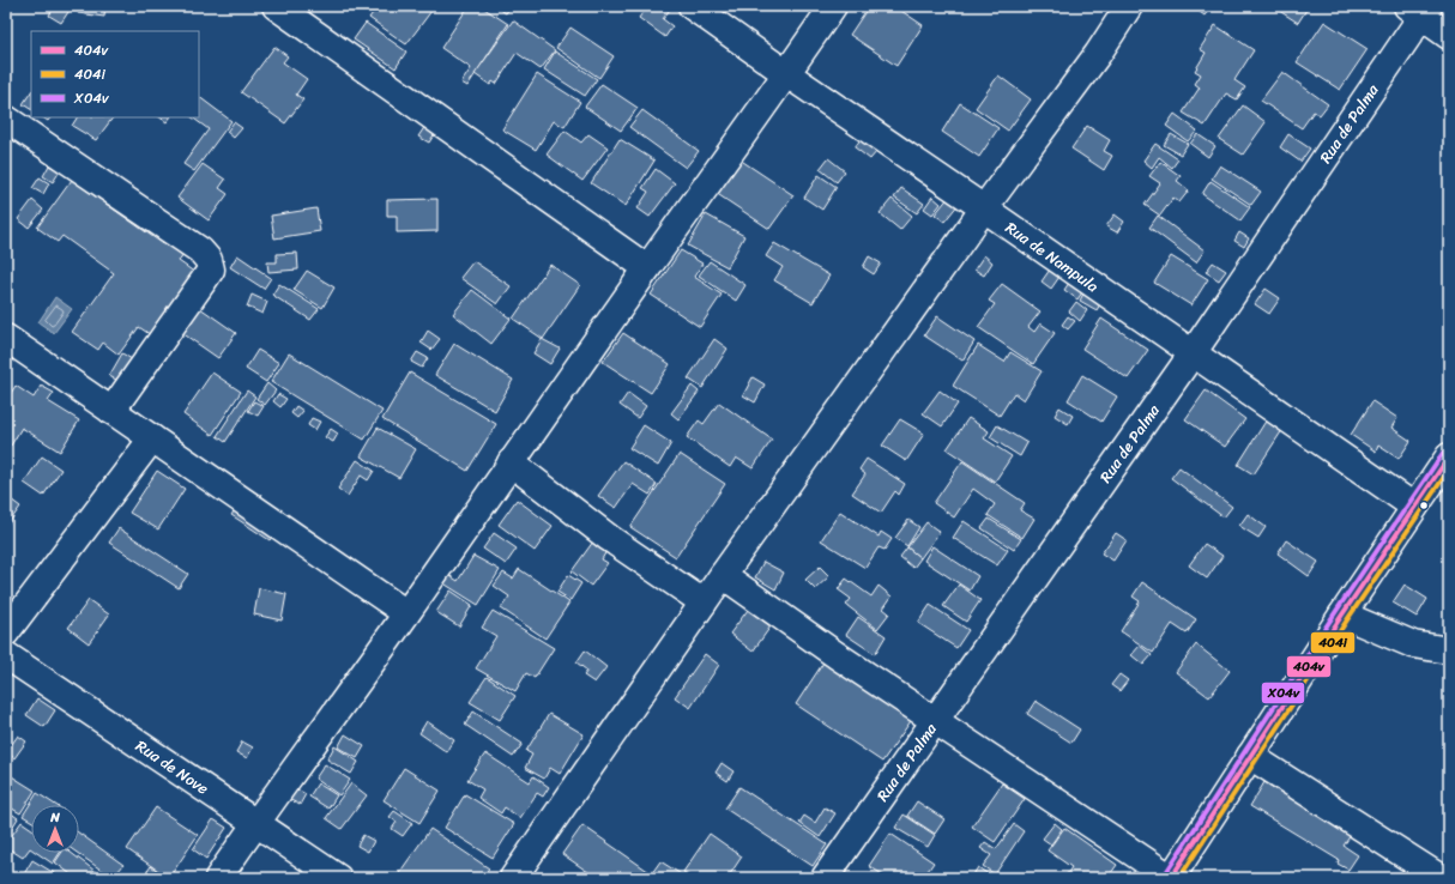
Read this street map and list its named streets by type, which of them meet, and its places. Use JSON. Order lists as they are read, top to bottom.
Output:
{
  "streets": {
    "street": ["Rua de Palma", "Rua de Nampula", "Rua de Nove"]
  },
  "crossings": [
    ["Rua de Palma", "Rua de Nampula"]
  ],
  "lines": ["transit line X04v", "transit line 404v", "transit line 404i"],
  "legend": ["404v", "404i", "X04v"],
  "north": "top"
}
